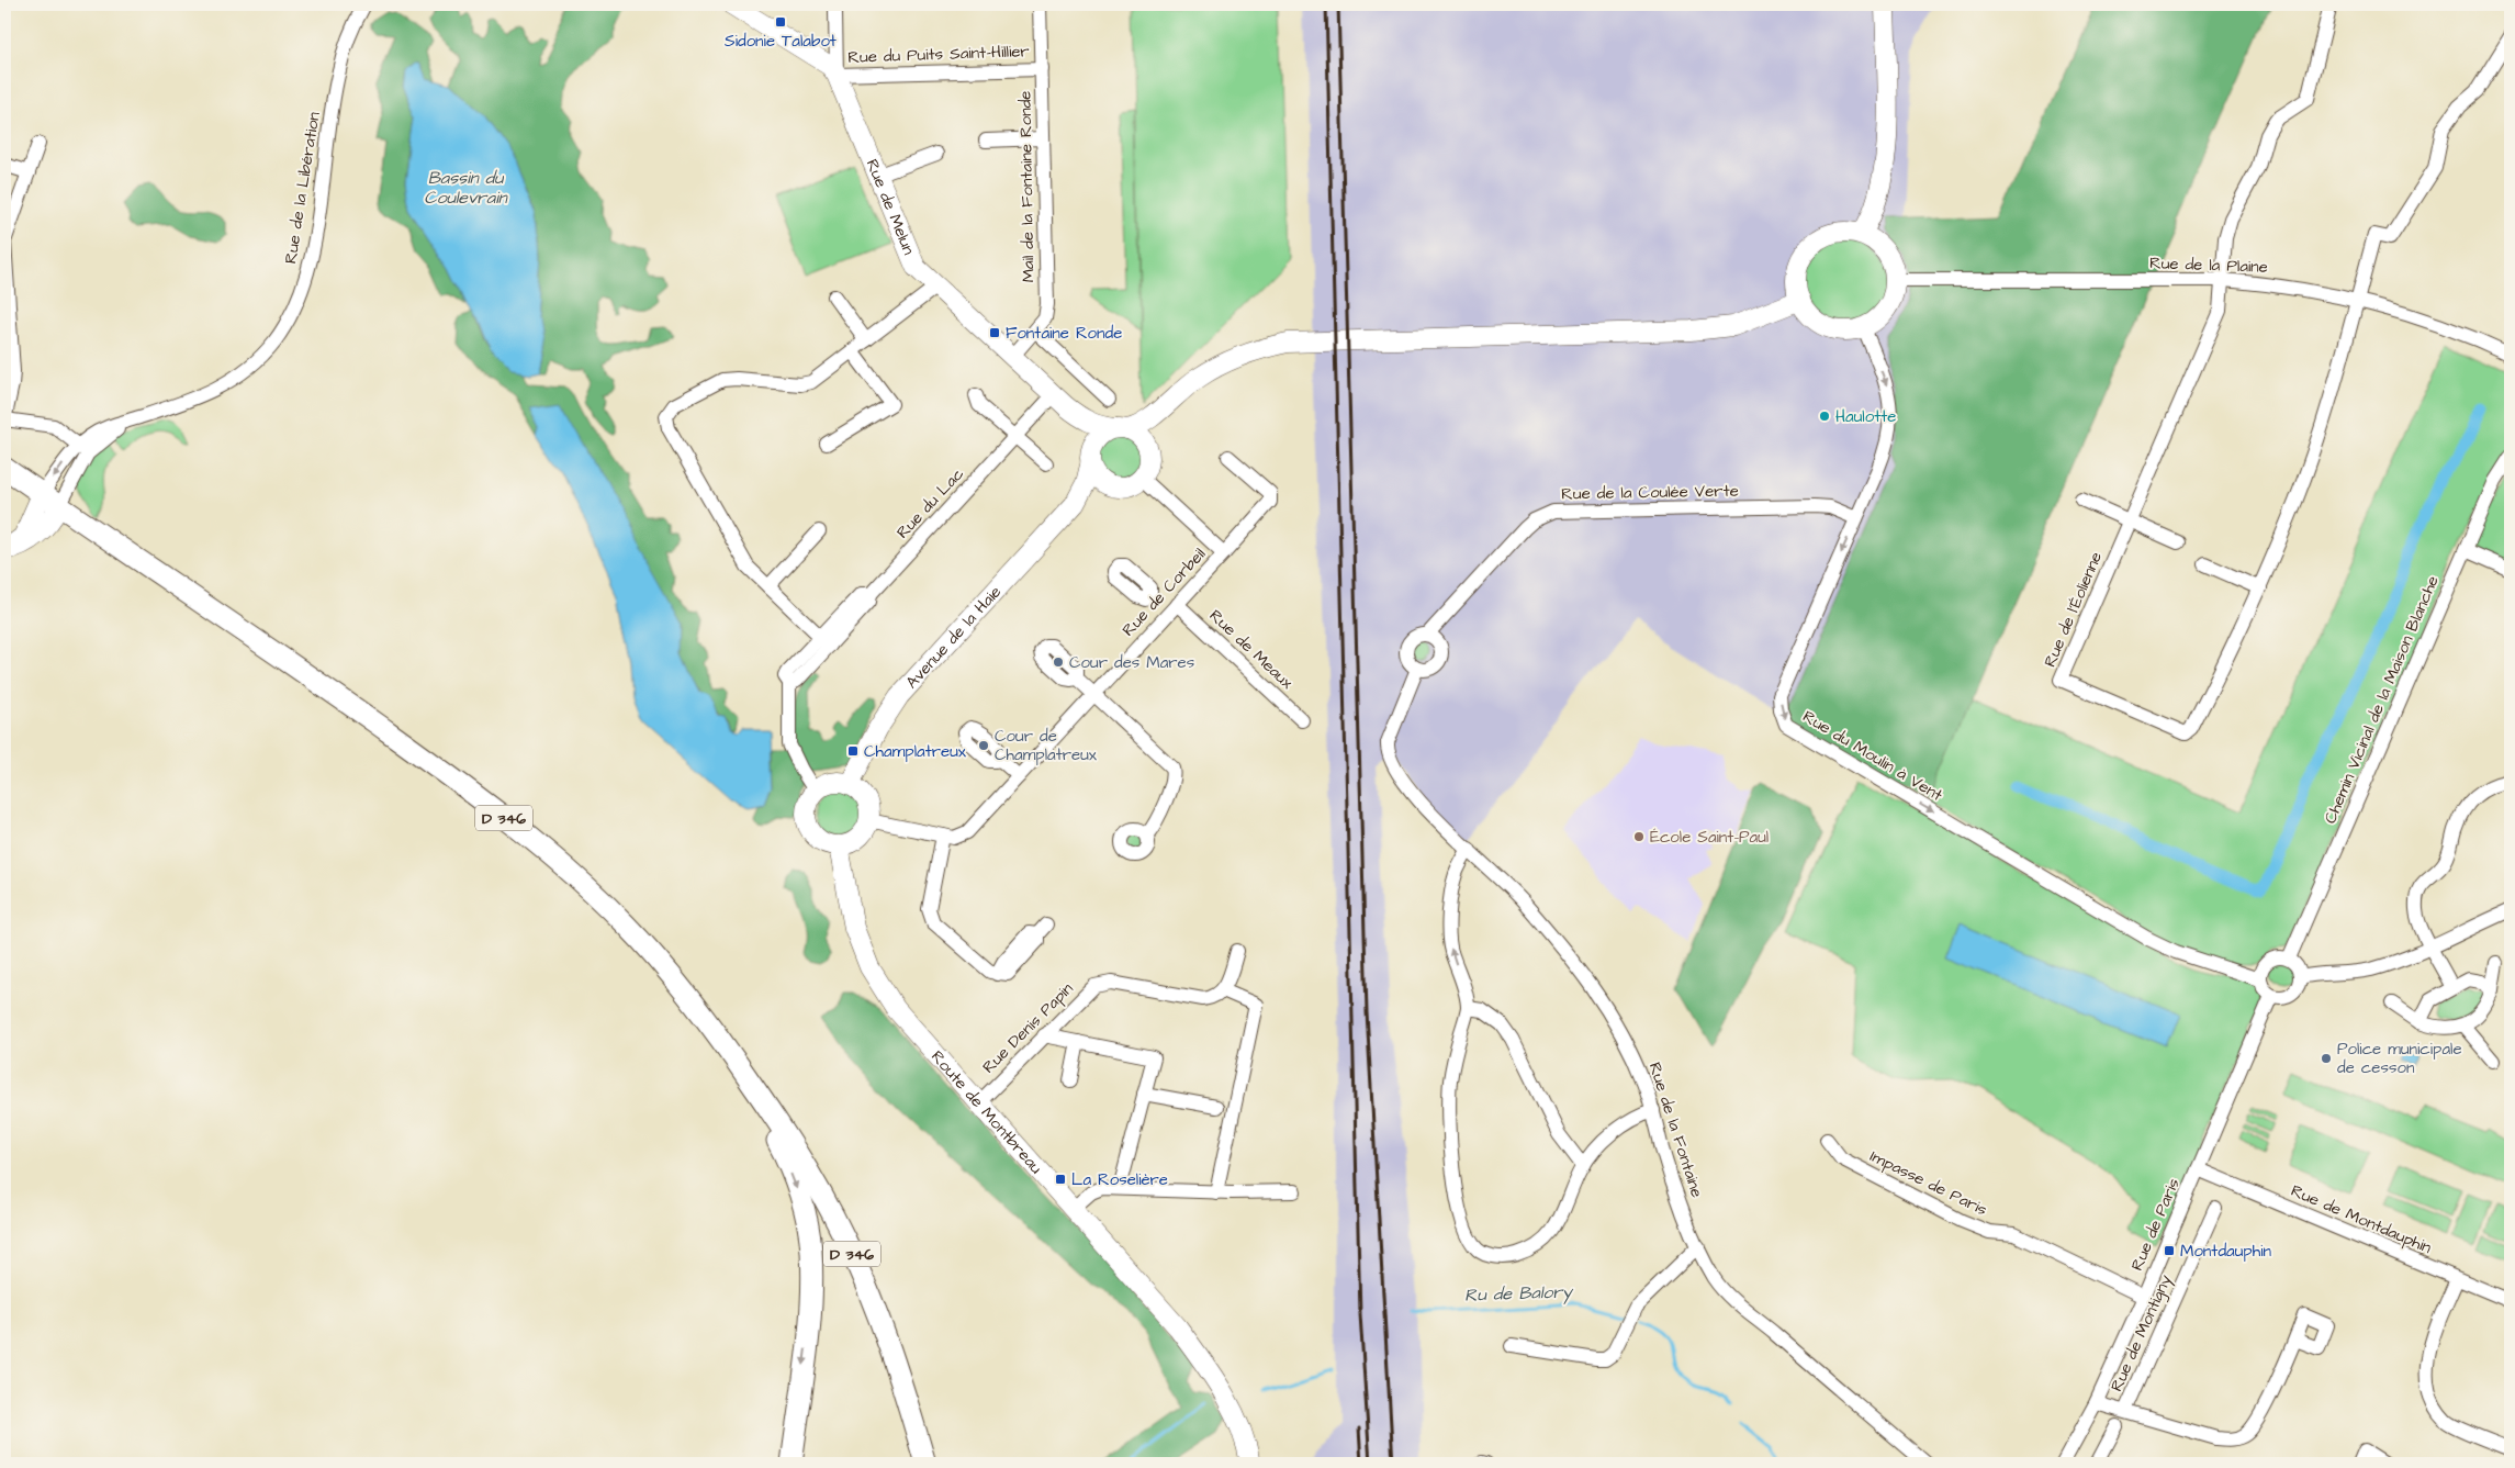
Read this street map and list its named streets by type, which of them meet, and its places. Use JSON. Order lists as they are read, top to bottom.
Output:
{
  "streets": {
    "main road": ["D 346"],
    "street": [
      "Rue du Puits Saint-Hillier",
      "Mail de la Fontaine Ronde",
      "Rue de la Libération",
      "Rue de Melun",
      "Rue de la Plaine",
      "Rue de la Coulée Verte",
      "Rue du Lac",
      "Rue de Corbeil",
      "Rue de l'Éolienne",
      "Avenue de la Haie",
      "Rue de Meaux",
      "Chemin Vicinal de la Maison Blanche",
      "Rue du Moulin à Vent",
      "Rue Denis Papin",
      "Route de Montbreau",
      "Rue de la Fontaine",
      "Impasse de Paris",
      "Rue de Montdauphin",
      "Rue de Paris",
      "Rue de Montigny"
    ]
  },
  "crossings": [
    ["Rue du Puits Saint-Hillier", "Mail de la Fontaine Ronde"],
    ["Rue du Puits Saint-Hillier", "Rue de Melun"],
    ["Mail de la Fontaine Ronde", "Rue de Melun"],
    ["Rue de Melun", "Rue du Lac"],
    ["Rue de Melun", "Rue de Corbeil"],
    ["Rue de Melun", "Avenue de la Haie"],
    ["Rue de la Plaine", "Rue de l'Éolienne"],
    ["Rue de la Plaine", "Rue du Moulin à Vent"],
    ["Rue de la Coulée Verte", "Rue du Moulin à Vent"],
    ["Rue de la Coulée Verte", "Rue de la Fontaine"],
    ["Rue du Lac", "Rue de Corbeil"],
    ["Rue du Lac", "Avenue de la Haie"],
    ["Rue du Lac", "Route de Montbreau"],
    ["Rue de Corbeil", "Avenue de la Haie"],
    ["Rue de Corbeil", "Rue de Meaux"],
    ["Rue de Corbeil", "Route de Montbreau"],
    ["Avenue de la Haie", "Route de Montbreau"],
    ["Chemin Vicinal de la Maison Blanche", "Rue du Moulin à Vent"],
    ["Chemin Vicinal de la Maison Blanche", "Rue de Paris"],
    ["Rue du Moulin à Vent", "Rue de Paris"],
    ["Rue Denis Papin", "Route de Montbreau"],
    ["Impasse de Paris", "Rue de Paris"],
    ["Rue de Montdauphin", "Rue de Paris"]
  ],
  "water": ["Bassin du Coulevrain", "Ru de Balory"],
  "places": {
    "transit": [
      "Sidonie Talabot",
      "Fontaine Ronde",
      "Champlatreux",
      "La Roselière",
      "Montdauphin"
    ],
    "other": [
      "Haulotte",
      "Cour des Mares",
      "Cour de Champlatreux",
      "École Saint-Paul",
      "Police municipale de cesson"
    ]
  }
}
